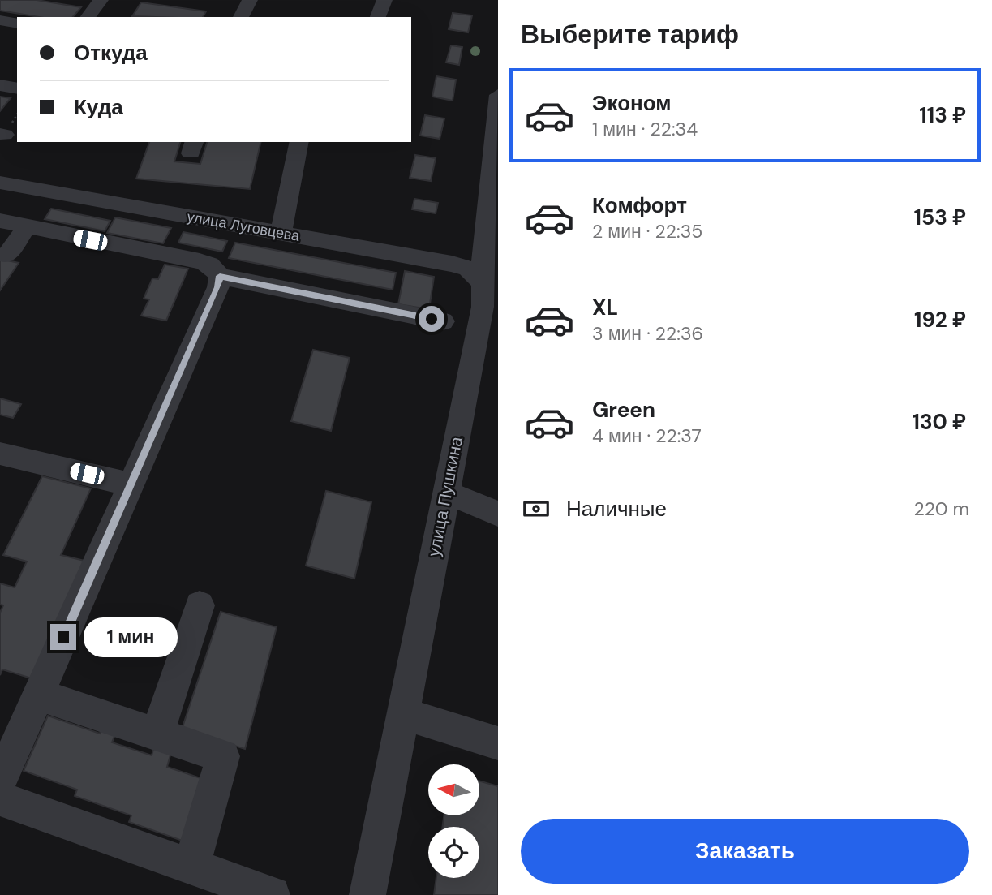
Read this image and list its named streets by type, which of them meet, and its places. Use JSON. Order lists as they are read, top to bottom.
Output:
{
  "streets": {
    "street": ["улица Луговцева", "улица Пушкина"]
  },
  "crossings": [
    ["улица Луговцева", "улица Пушкина"]
  ],
  "north": "left",
  "page": {
    "heading": "Выберите тариф",
    "banner": ["Откуда", "Куда"],
    "list": [
      {
        "name": "Эконом",
        "note": "1 мин · 22:34",
        "value": "113 ₽"
      },
      {
        "name": "Комфорт",
        "note": "2 мин · 22:35",
        "value": "153 ₽"
      },
      {
        "name": "XL",
        "note": "3 мин · 22:36",
        "value": "192 ₽"
      },
      {
        "name": "Green",
        "note": "4 мин · 22:37",
        "value": "130 ₽"
      }
    ],
    "pay": ["Наличные", "220 m"],
    "bubble": "1 мин",
    "buttons": "Заказать"
  }
}
